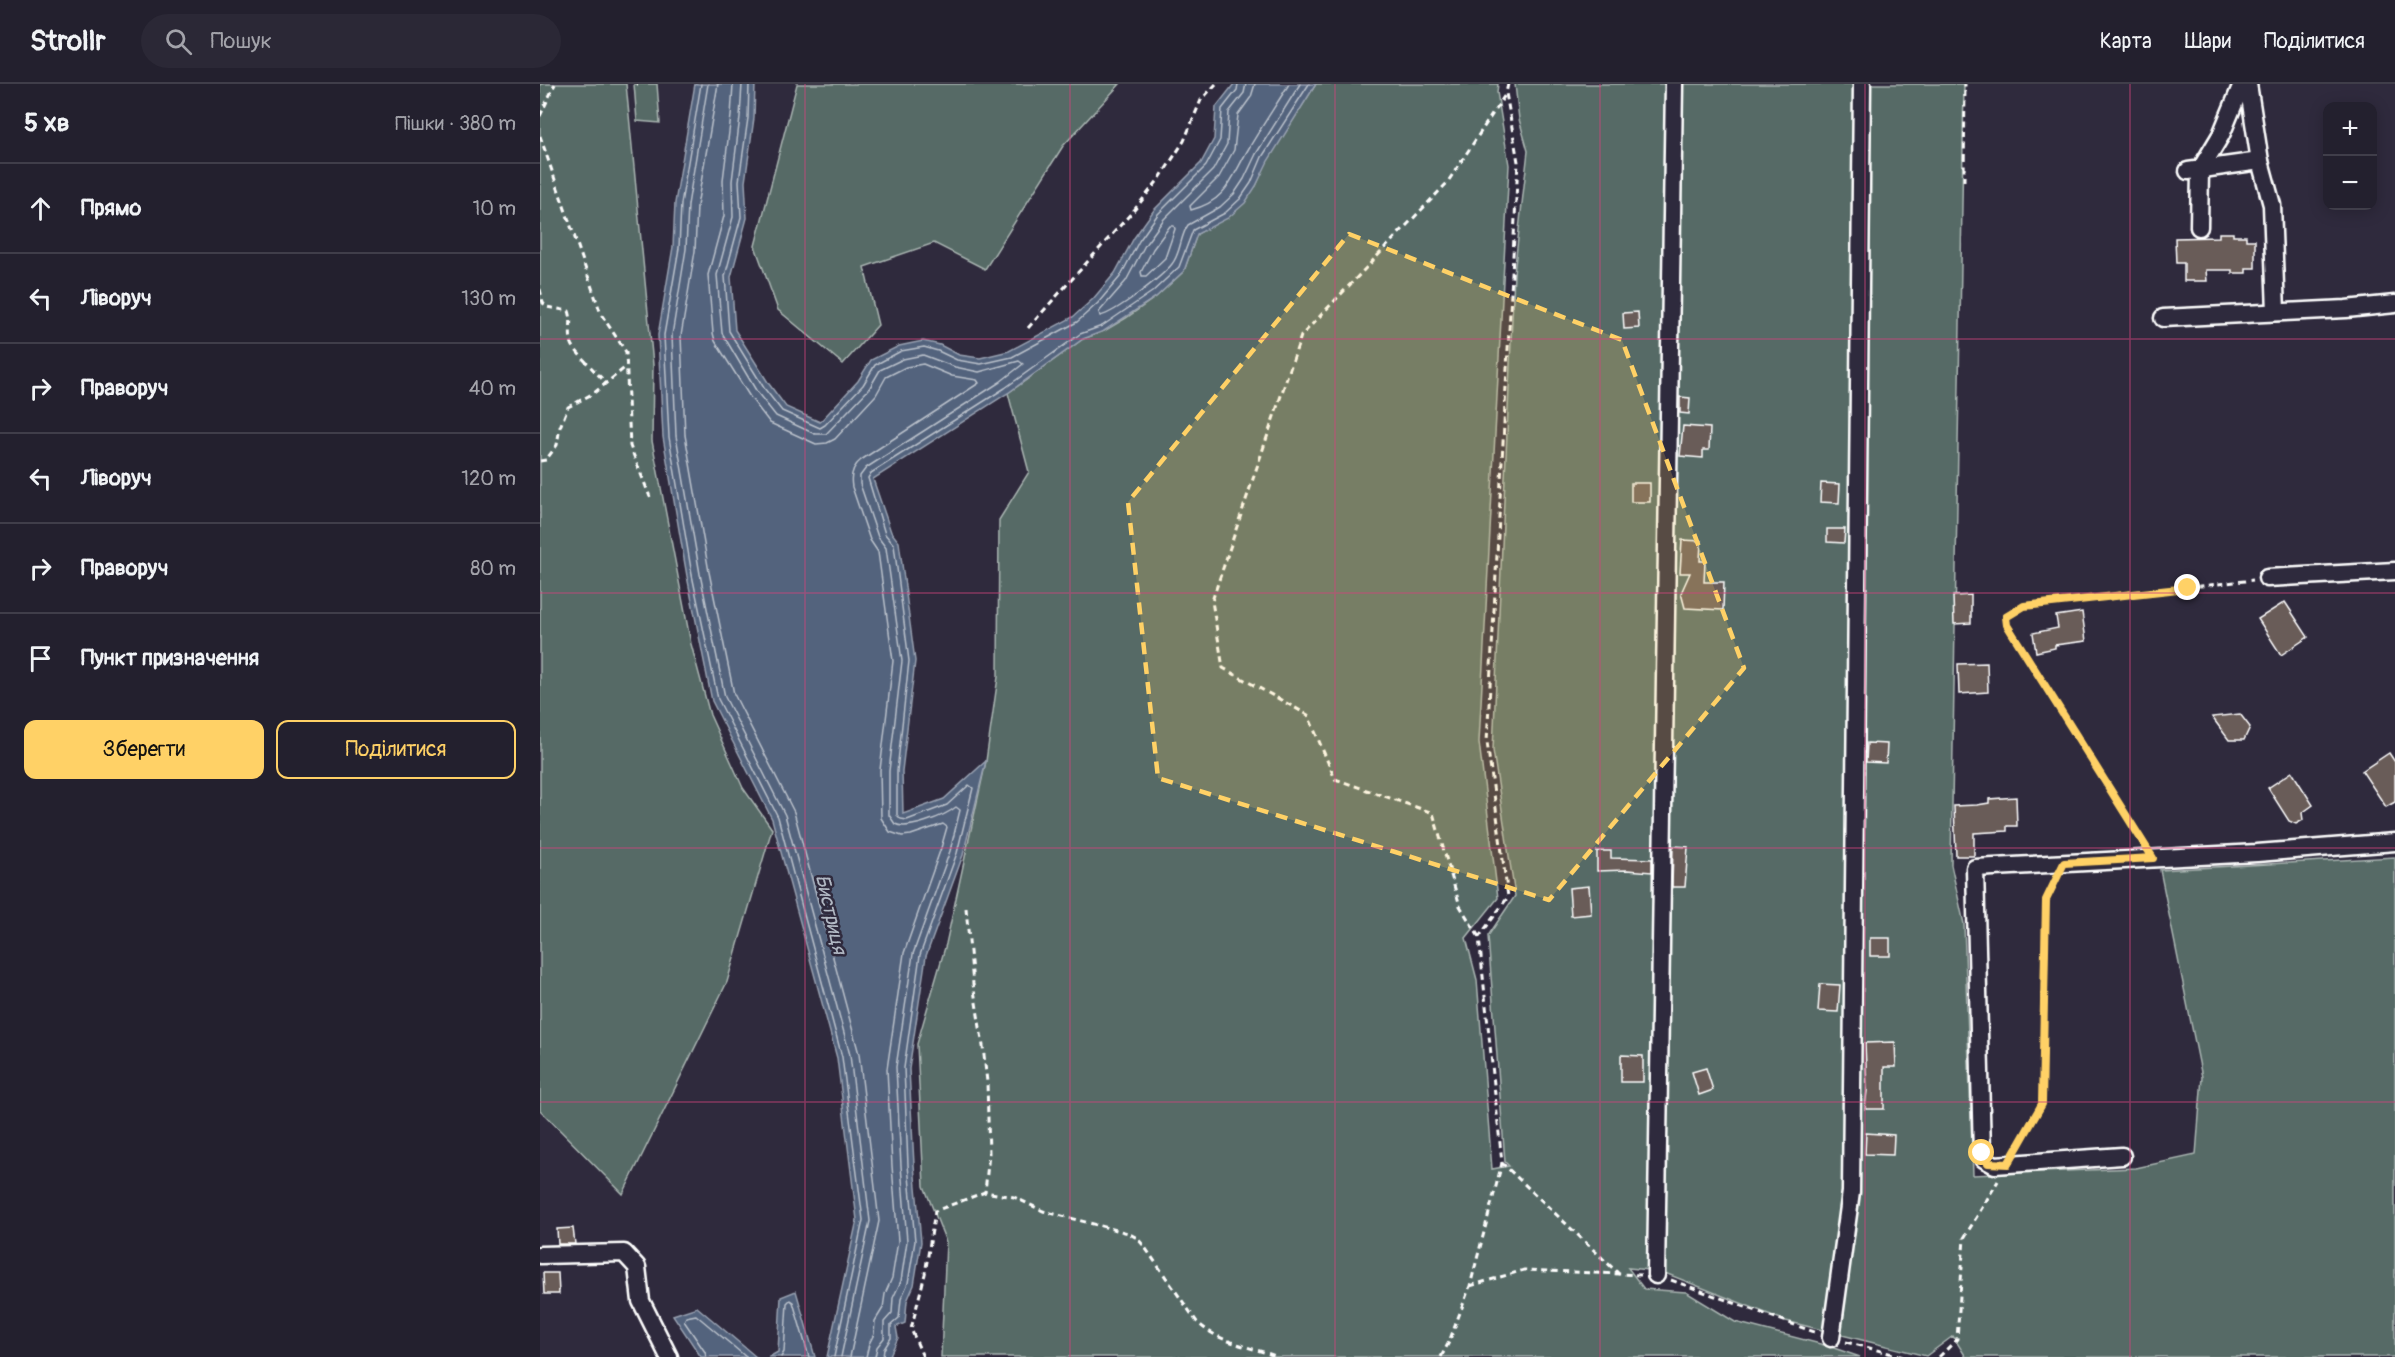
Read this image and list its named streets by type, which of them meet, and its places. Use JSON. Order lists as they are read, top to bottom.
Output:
{
  "water": ["Бистриця"],
  "page": {
    "header": "Strollr",
    "search": "Пошук",
    "nav": ["Карта", "Шари", "Поділитися"],
    "heading": ["5 хв", "Пішки · 380 m"],
    "map_buttons": ["+", "−"],
    "list": [
      ["Прямо", "10 m"],
      ["Ліворуч", "130 m"],
      ["Праворуч", "40 m"],
      ["Ліворуч", "120 m"],
      ["Праворуч", "80 m"],
      "Пункт призначення"
    ],
    "buttons": ["Зберегти", "Поділитися"]
  }
}
